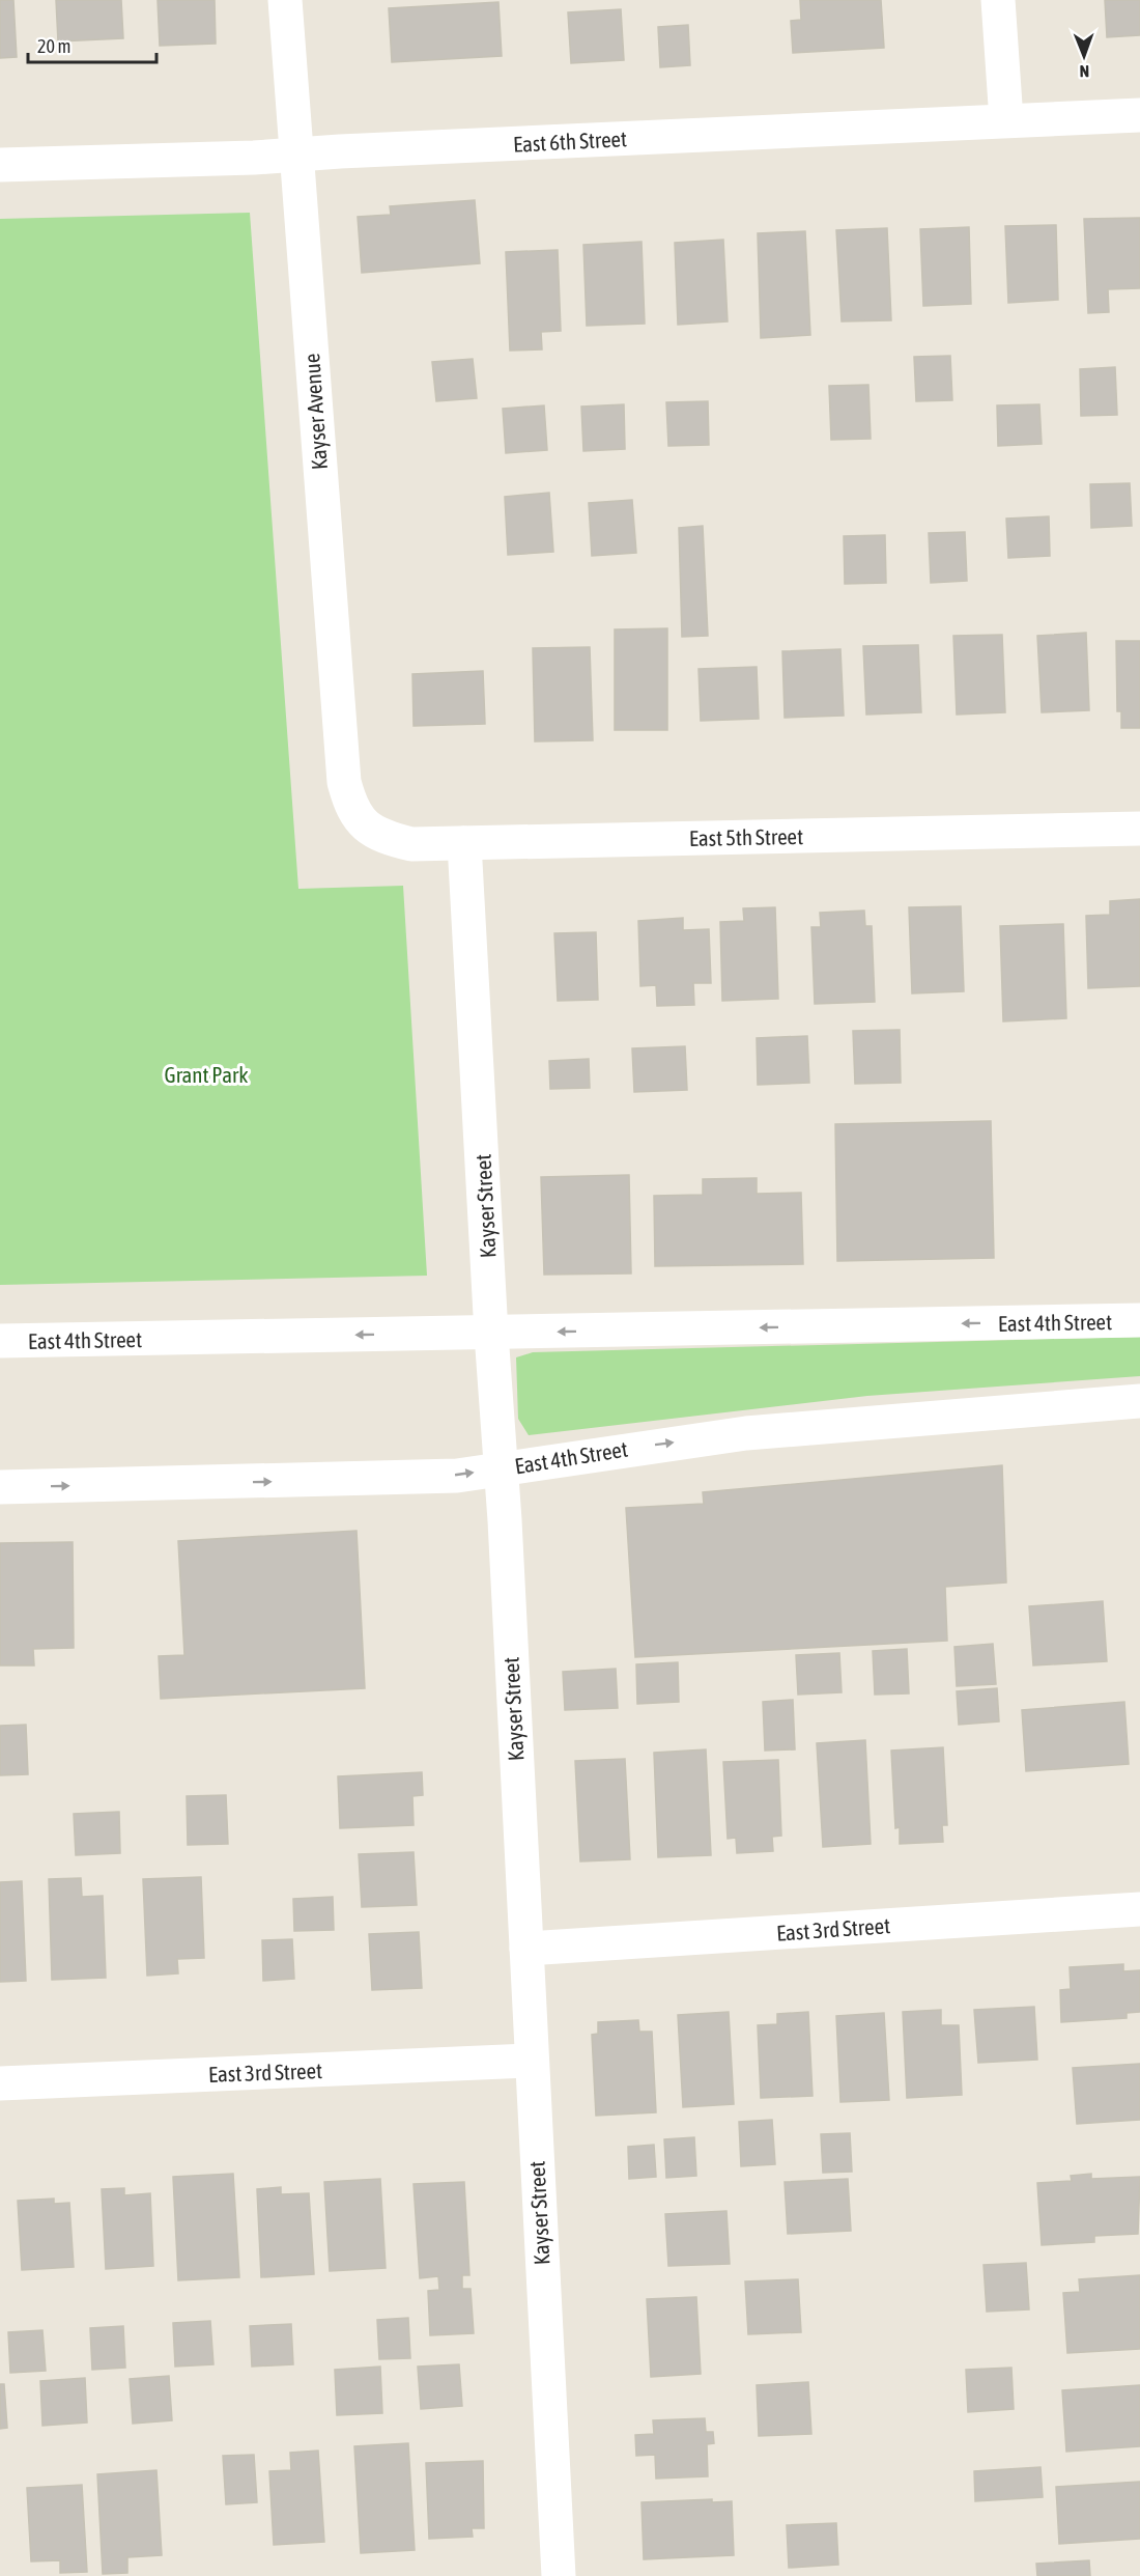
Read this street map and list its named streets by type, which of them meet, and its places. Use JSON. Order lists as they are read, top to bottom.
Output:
{
  "streets": {
    "street": [
      "East 6th Street",
      "Kayser Avenue",
      "East 5th Street",
      "Kayser Street",
      "East 4th Street",
      "East 3rd Street"
    ]
  },
  "crossings": [
    ["East 6th Street", "Kayser Avenue"],
    ["Kayser Avenue", "East 5th Street"],
    ["East 5th Street", "Kayser Street"],
    ["Kayser Street", "East 4th Street"],
    ["Kayser Street", "East 3rd Street"]
  ],
  "parks": ["Grant Park"],
  "scale_bar": "20 m",
  "north": "bottom"
}
